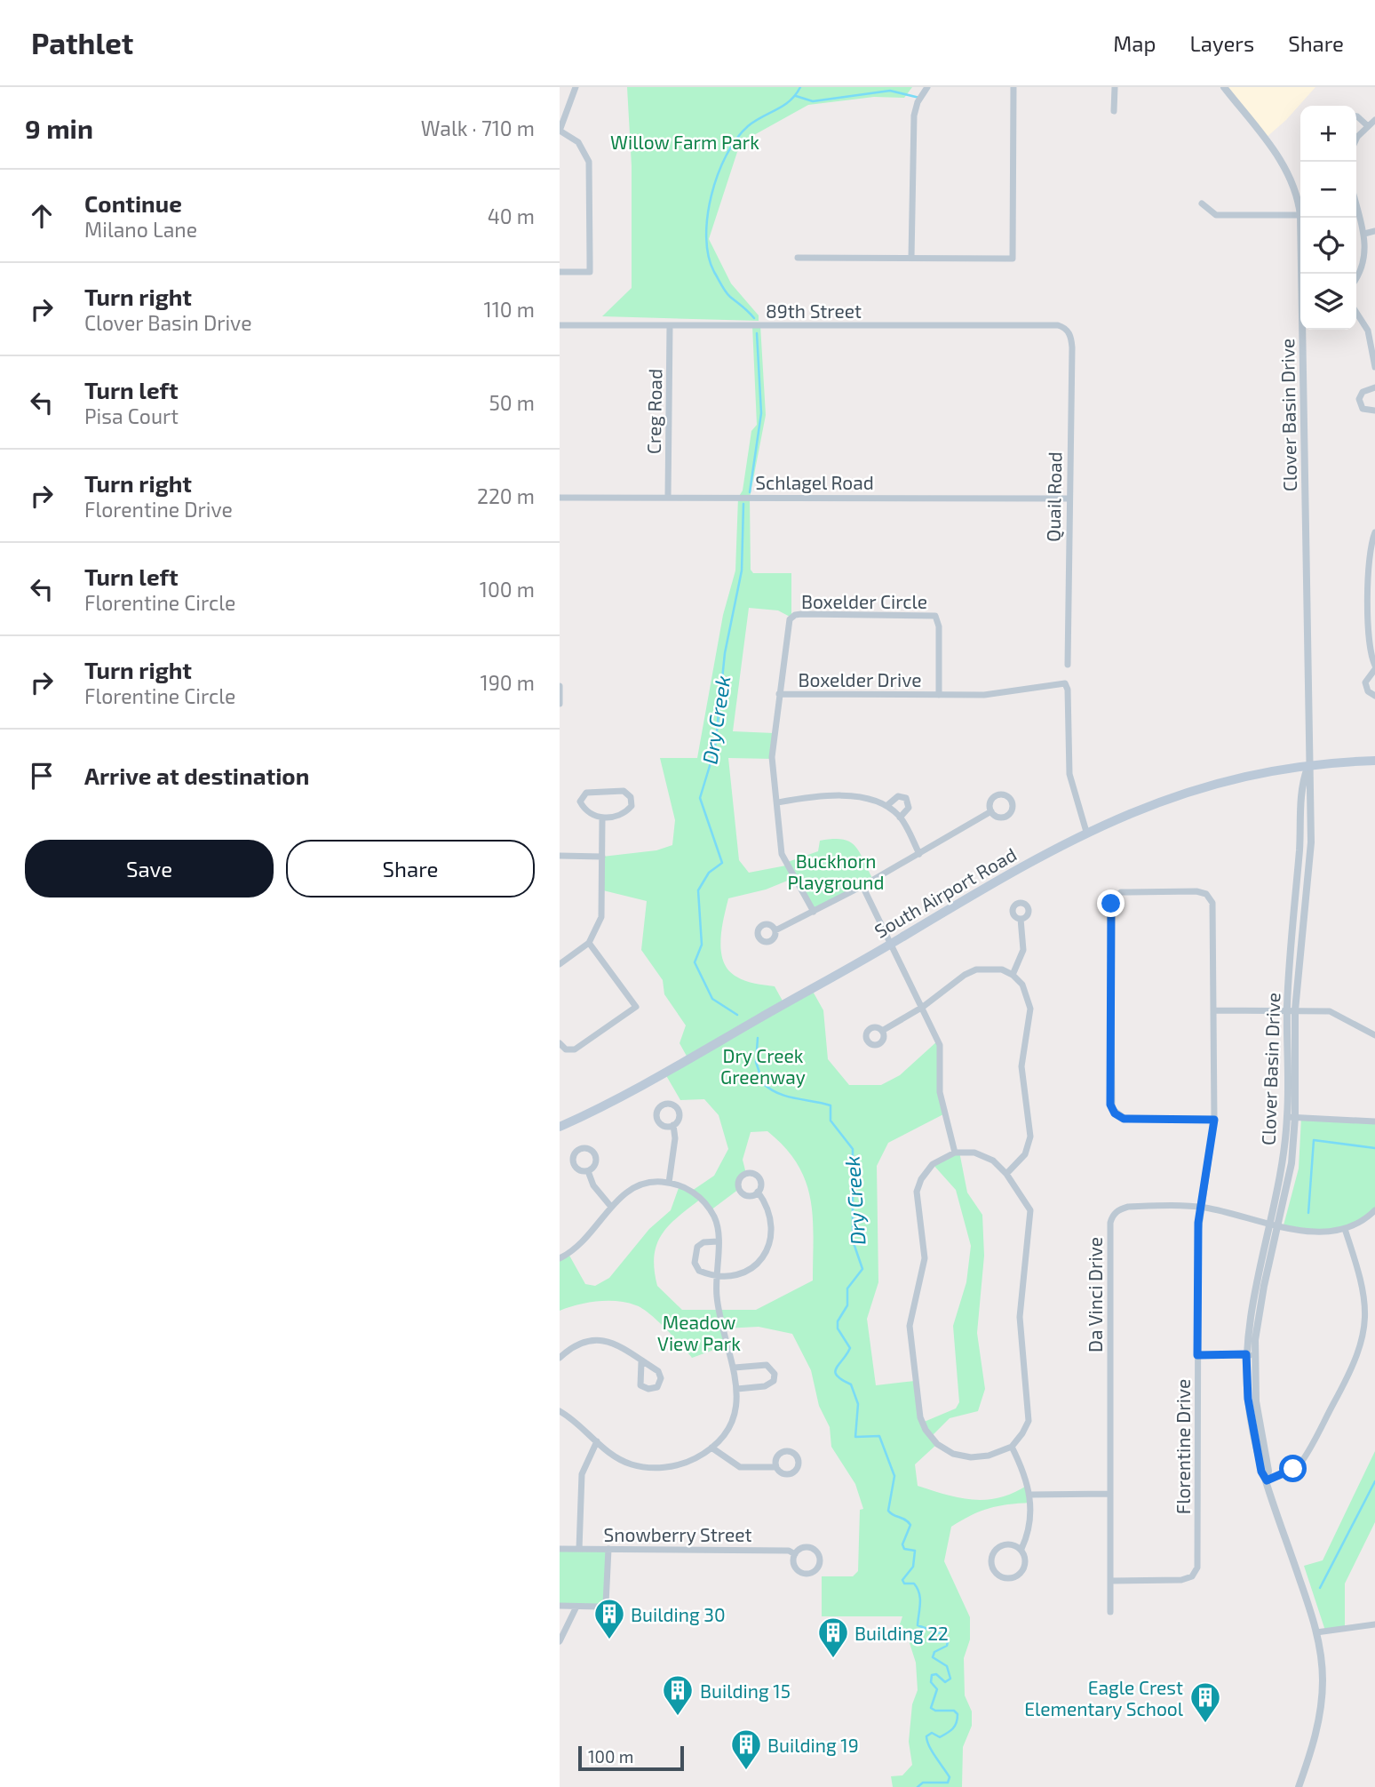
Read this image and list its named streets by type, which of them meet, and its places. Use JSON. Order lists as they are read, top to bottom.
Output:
{
  "streets": {
    "main road": ["South Airport Road"],
    "street": [
      "89th Street",
      "Creg Road",
      "Clover Basin Drive",
      "Schlagel Road",
      "Quail Road",
      "Boxelder Circle",
      "Boxelder Drive",
      "Da Vinci Drive",
      "Florentine Drive",
      "Snowberry Street"
    ]
  },
  "crossings": [
    ["89th Street", "Creg Road"],
    ["89th Street", "Quail Road"],
    ["Creg Road", "Schlagel Road"],
    ["Clover Basin Drive", "South Airport Road"],
    ["Clover Basin Drive", "Da Vinci Drive"],
    ["Schlagel Road", "Quail Road"],
    ["Boxelder Circle", "Boxelder Drive"],
    ["Boxelder Drive", "South Airport Road"],
    ["Da Vinci Drive", "Florentine Drive"]
  ],
  "water": ["Dry Creek"],
  "parks": [
    "Willow Farm Park",
    "Buckhorn Playground",
    "Dry Creek Greenway",
    "Meadow View Park"
  ],
  "places": {
    "building": [
      "Building 30",
      "Building 22",
      "Building 15",
      "Eagle Crest Elementary School",
      "Building 19"
    ]
  },
  "scale_bar": "100 m",
  "page": {
    "header": "Pathlet",
    "nav": ["Map", "Layers", "Share"],
    "heading": ["9 min", "Walk · 710 m"],
    "map_buttons": ["+", "−"],
    "list": [
      ["Continue", "Milano Lane", "40 m"],
      ["Turn right", "Clover Basin Drive", "110 m"],
      ["Turn left", "Pisa Court", "50 m"],
      ["Turn right", "Florentine Drive", "220 m"],
      ["Turn left", "Florentine Circle", "100 m"],
      ["Turn right", "Florentine Circle", "190 m"],
      "Arrive at destination"
    ],
    "buttons": ["Save", "Share"],
    "scale": "100 m"
  }
}
